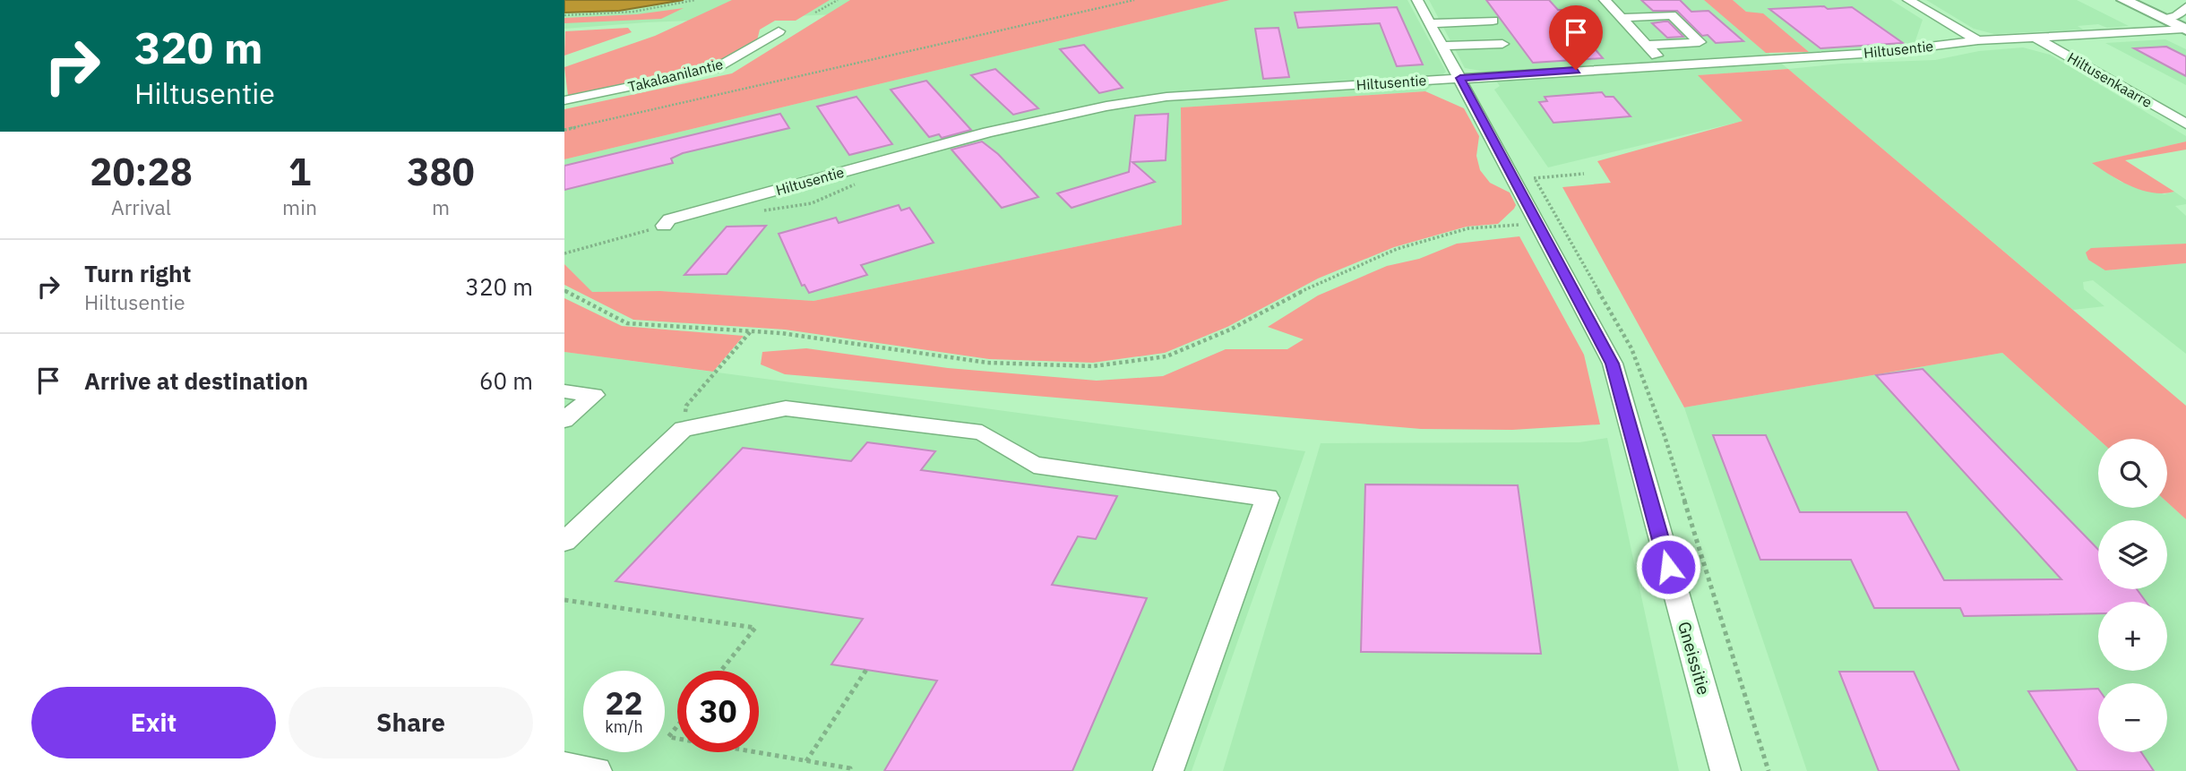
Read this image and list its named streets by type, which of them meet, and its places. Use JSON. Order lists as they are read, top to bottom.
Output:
{
  "streets": {
    "street": [
      "Hiltusentie",
      "Takalaanilantie",
      "Hiltusenkaarre",
      "Gneissitie"
    ]
  },
  "crossings": [
    ["Hiltusentie", "Hiltusenkaarre"],
    ["Hiltusentie", "Gneissitie"]
  ],
  "page": {
    "turn": ["320 m", "Hiltusentie"],
    "eta": [
      "20:28",
      "Arrival",
      "1",
      "min",
      "380",
      "m"
    ],
    "list": [
      {
        "name": "Turn right",
        "note": "Hiltusentie",
        "value": "320 m"
      },
      {
        "name": "Arrive at destination",
        "value": "60 m"
      }
    ],
    "map_buttons": ["+", "−"],
    "speed": "22 km/h",
    "limit": "30",
    "buttons": ["Exit", "Share"]
  }
}
